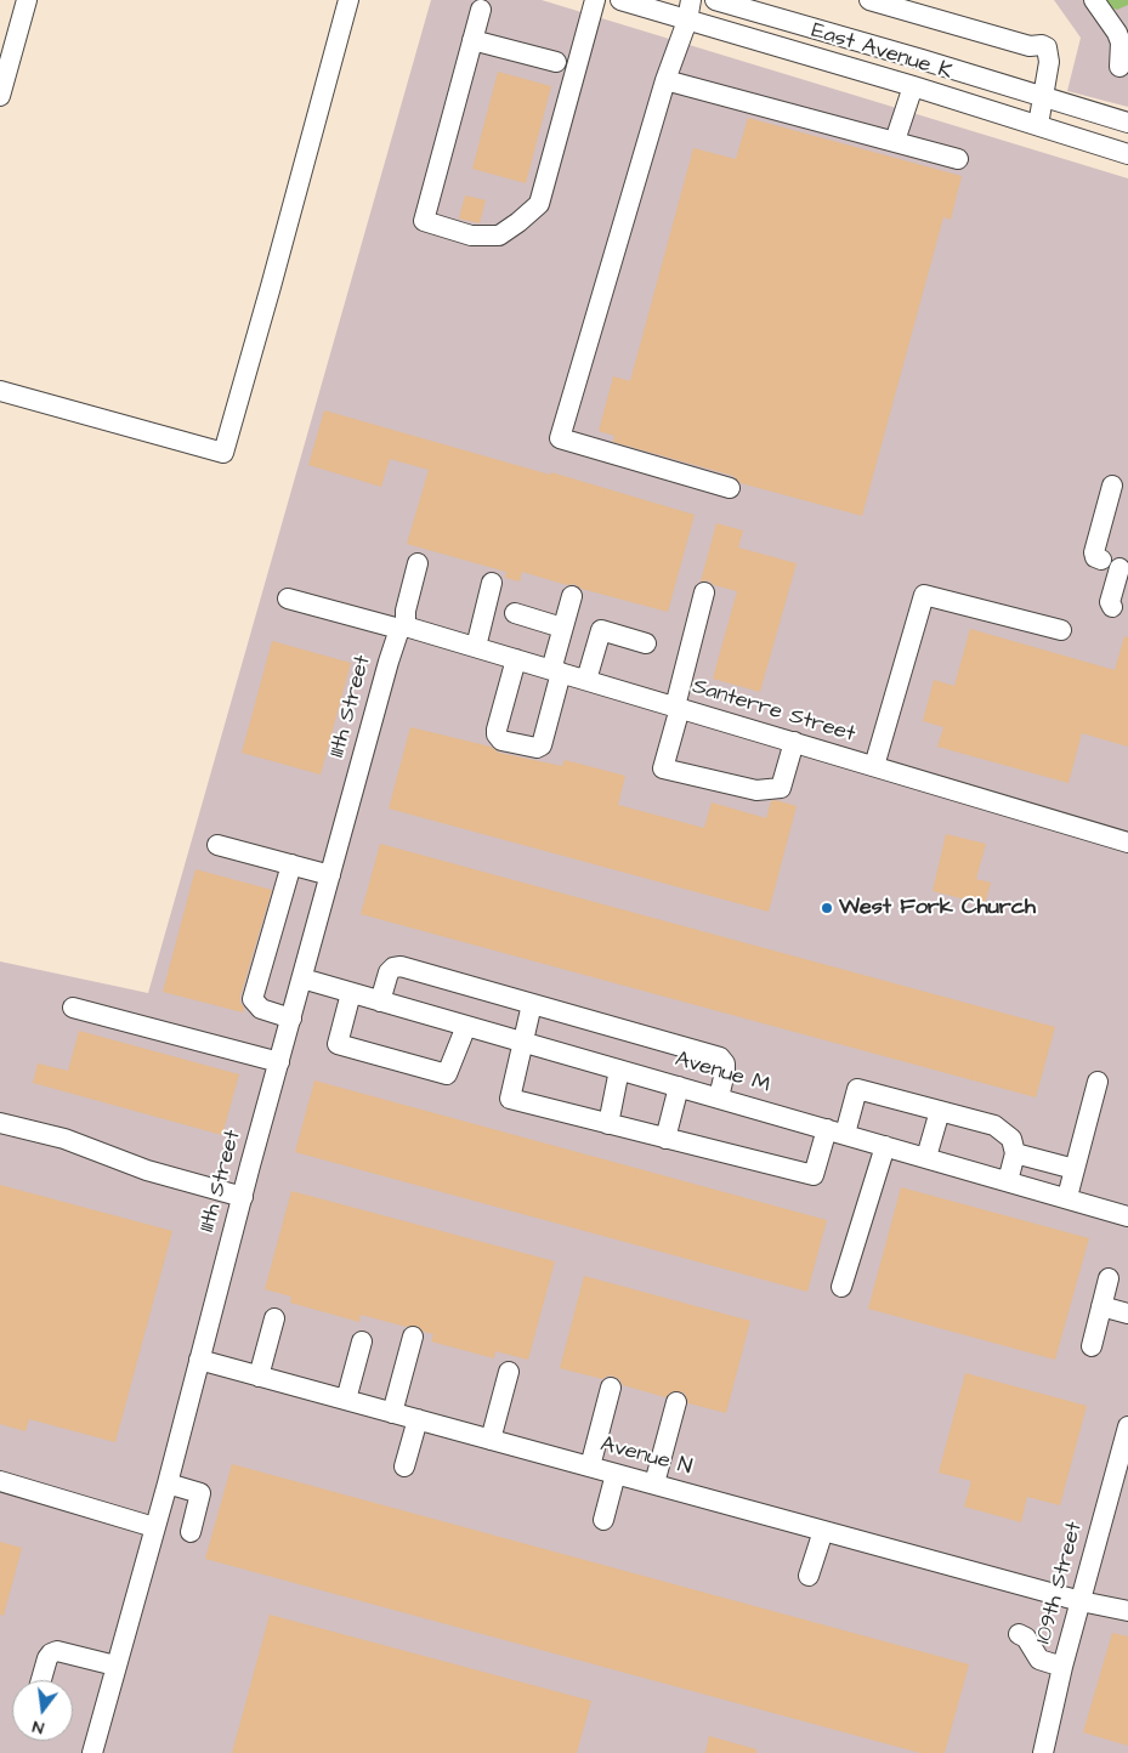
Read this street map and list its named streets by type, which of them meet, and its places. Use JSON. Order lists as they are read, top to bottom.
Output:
{
  "streets": {
    "street": [
      "East Avenue K",
      "111th Street",
      "Santerre Street",
      "Avenue M",
      "Avenue N",
      "109th Street"
    ]
  },
  "crossings": [
    ["111th Street", "Santerre Street"],
    ["111th Street", "Avenue M"],
    ["111th Street", "Avenue N"],
    ["Avenue N", "109th Street"]
  ],
  "places": ["West Fork Church"],
  "north": "bottom"
}
